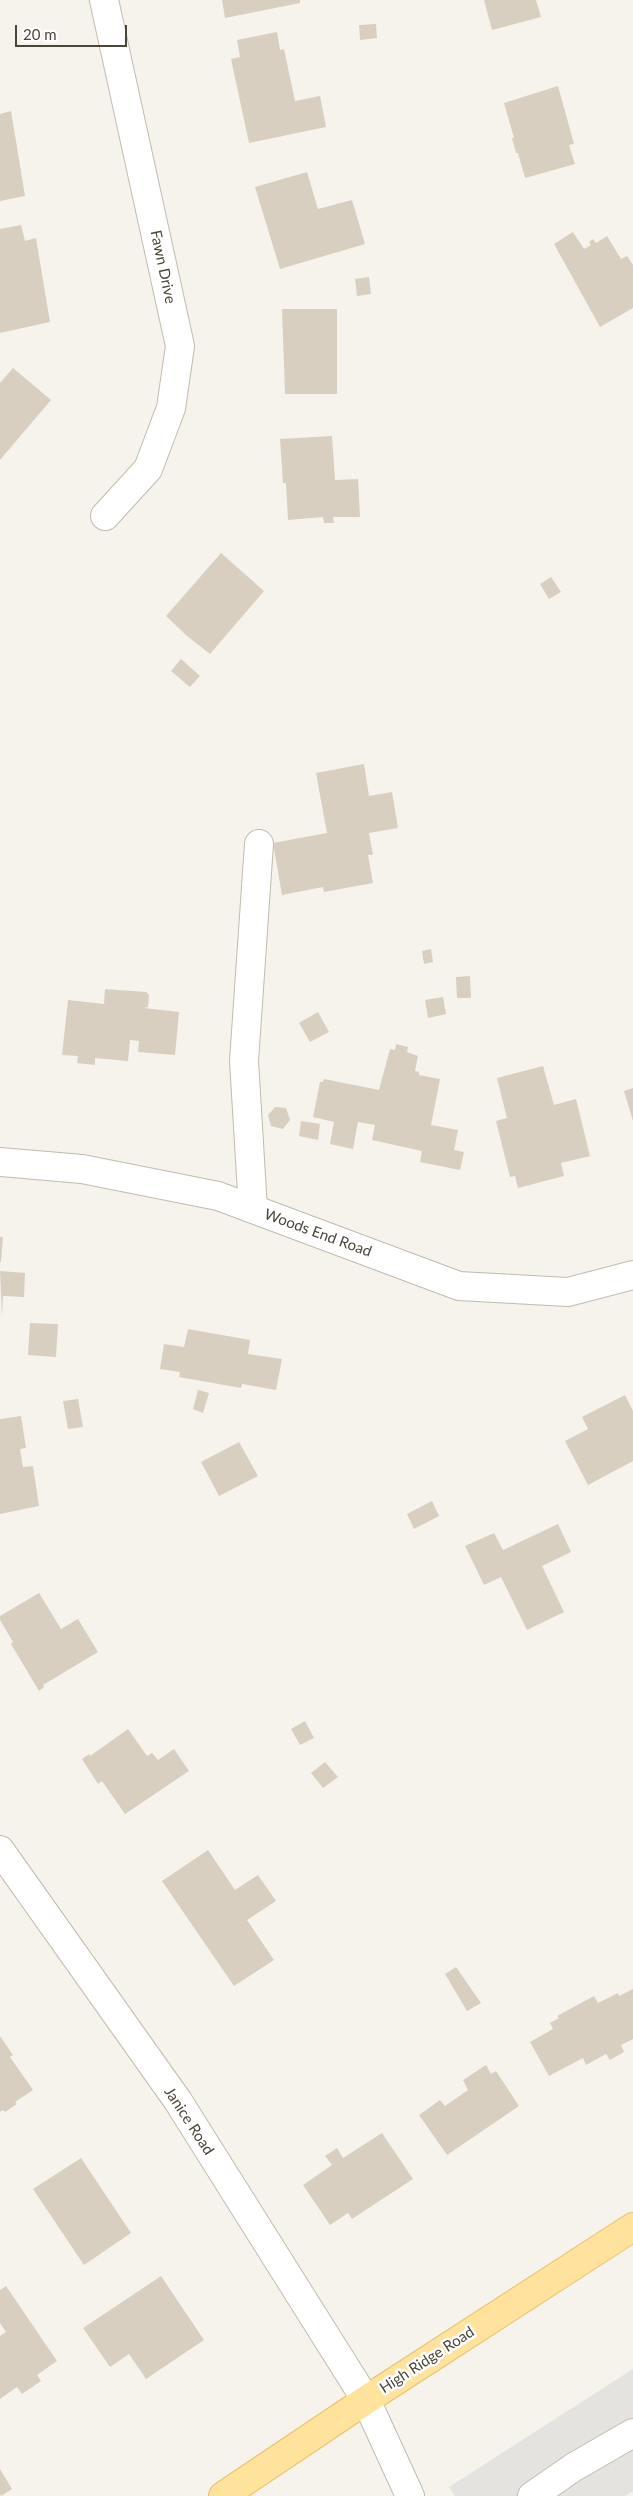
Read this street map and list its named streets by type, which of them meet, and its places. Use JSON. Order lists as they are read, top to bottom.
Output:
{
  "streets": {
    "main road": ["High Ridge Road"],
    "street": ["Fawn Drive", "Woods End Road", "Janice Road"]
  },
  "crossings": [
    ["Janice Road", "High Ridge Road"]
  ],
  "scale_bar": "20 m"
}
